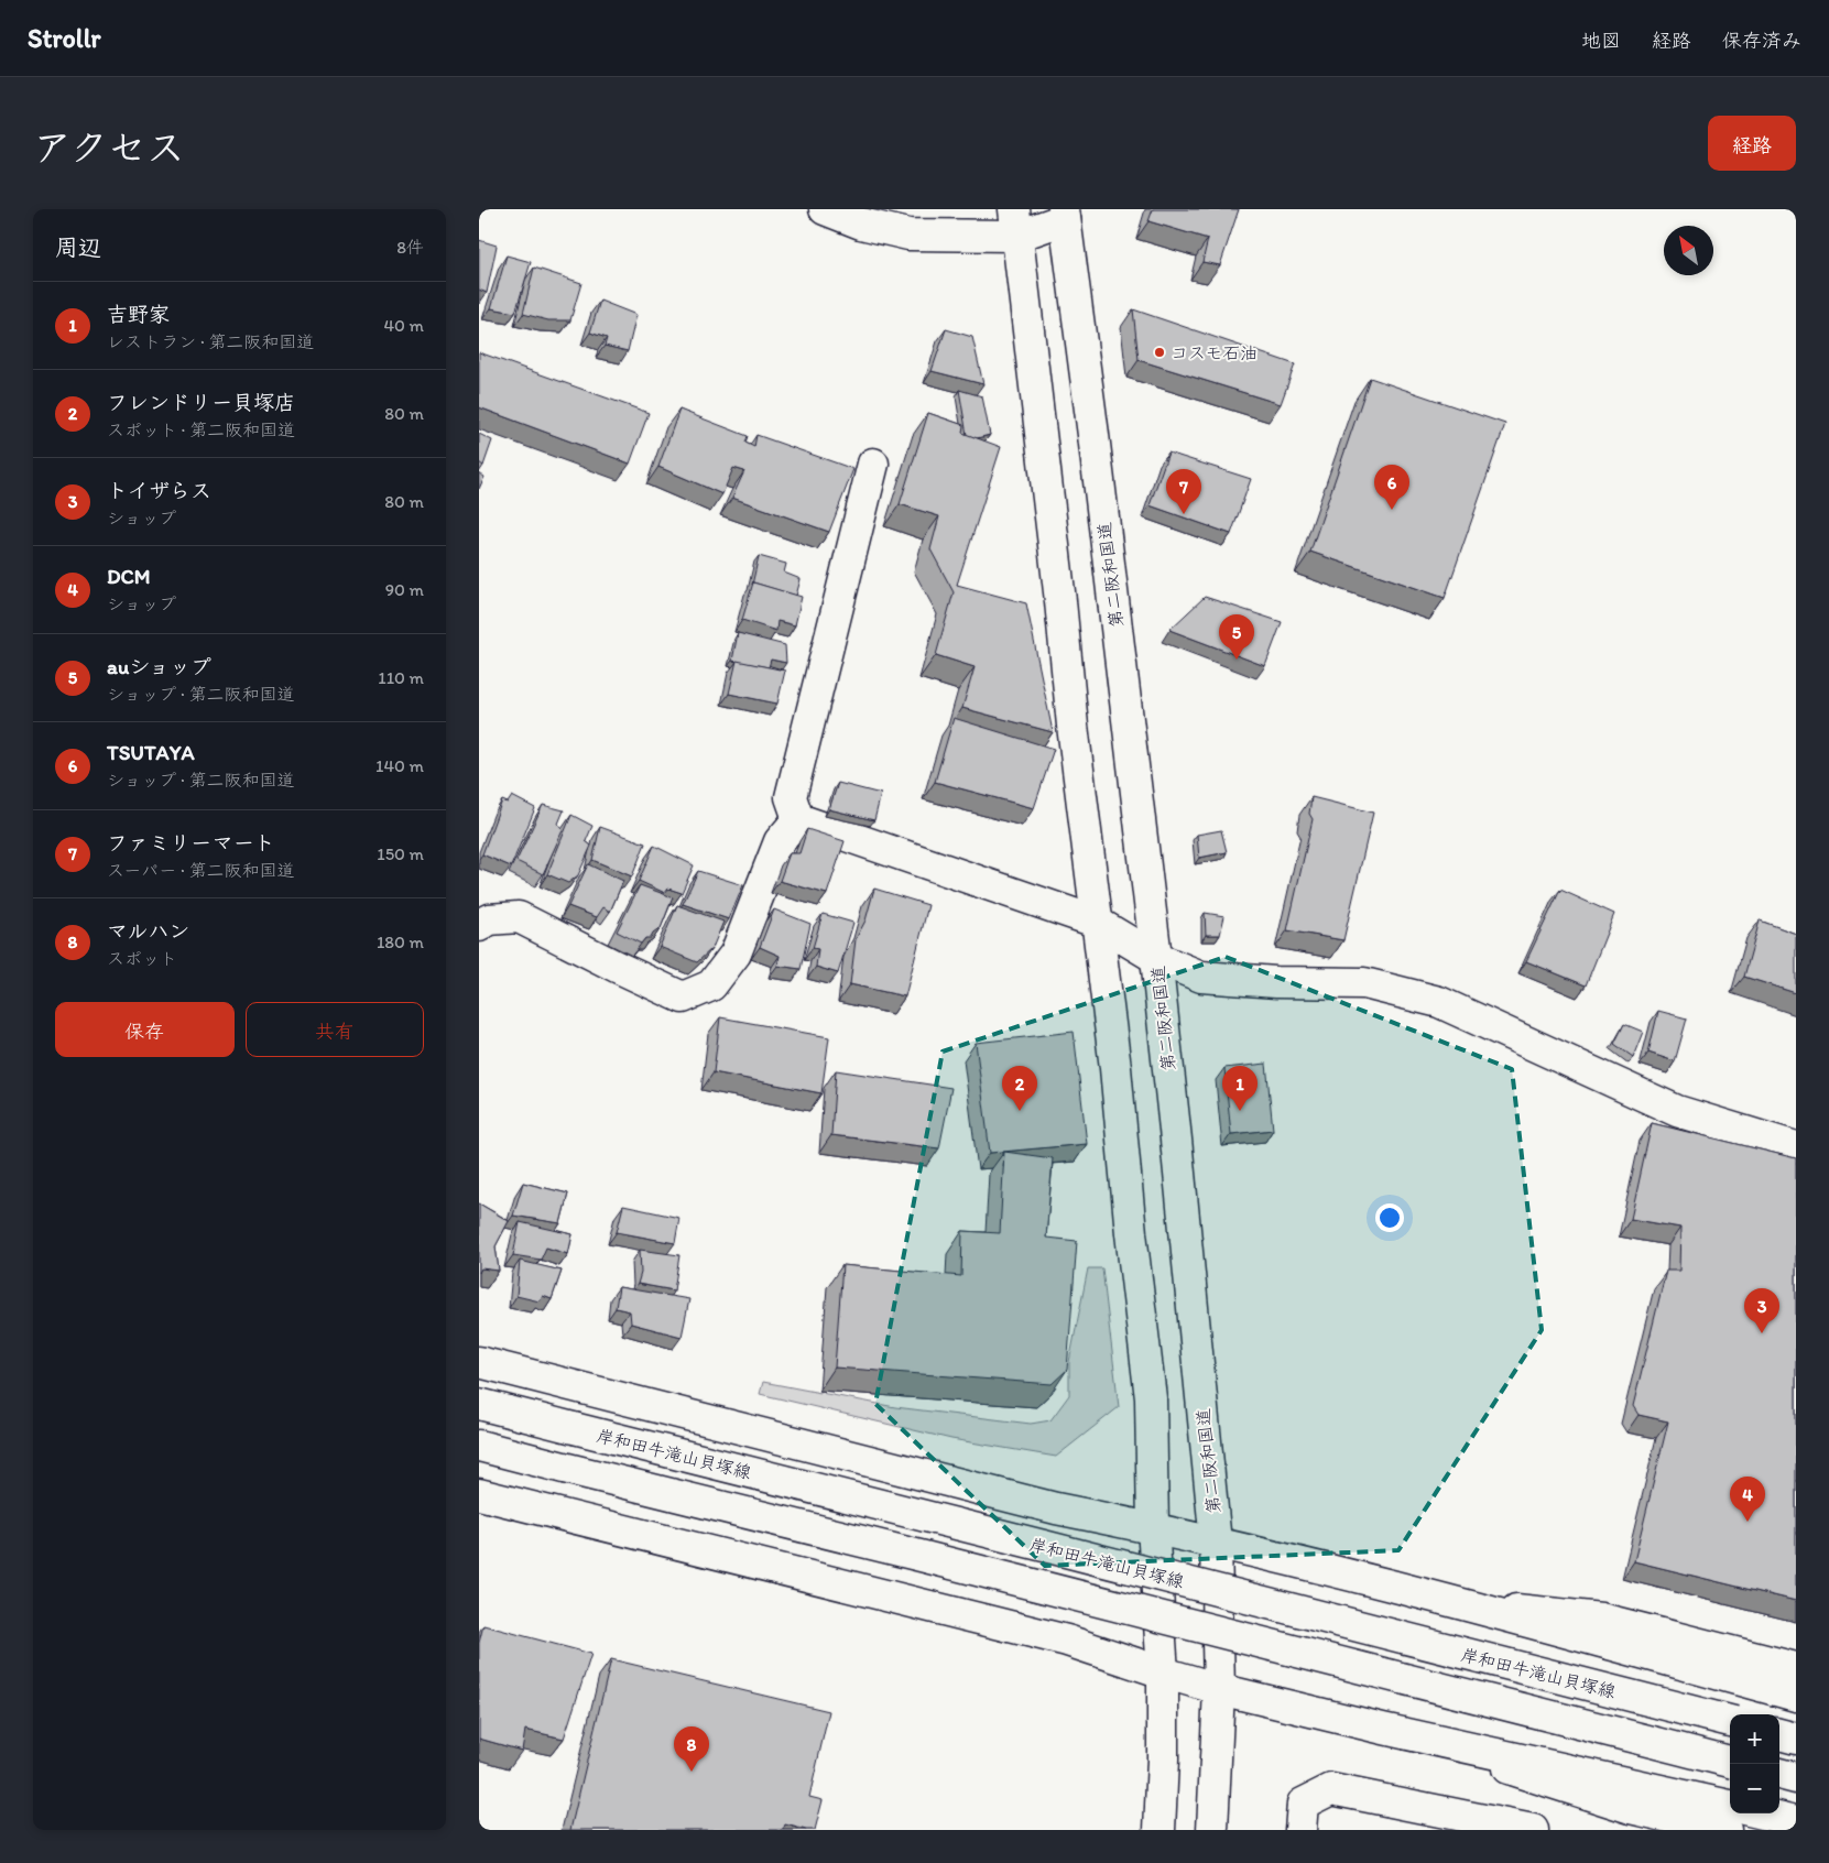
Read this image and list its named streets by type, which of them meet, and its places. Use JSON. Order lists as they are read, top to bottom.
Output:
{
  "streets": {
    "main road": ["第二阪和国道", "岸和田牛滝山貝塚線"]
  },
  "places": ["コスモ石油"],
  "north": "top left",
  "page": {
    "header": "Strollr",
    "nav": ["地図", "経路", "保存済み"],
    "title": "アクセス",
    "buttons": [
      "経路",
      ["保存", "共有"]
    ],
    "heading": ["周辺", "8件"],
    "list": [
      {
        "mark": "1",
        "name": "吉野家",
        "note": "レストラン · 第二阪和国道",
        "value": "40 m"
      },
      {
        "mark": "2",
        "name": "フレンドリー貝塚店",
        "note": "スポット · 第二阪和国道",
        "value": "80 m"
      },
      {
        "mark": "3",
        "name": "トイザらス",
        "note": "ショップ",
        "value": "80 m"
      },
      {
        "mark": "4",
        "name": "DCM",
        "note": "ショップ",
        "value": "90 m"
      },
      {
        "mark": "5",
        "name": "auショップ",
        "note": "ショップ · 第二阪和国道",
        "value": "110 m"
      },
      {
        "mark": "6",
        "name": "TSUTAYA",
        "note": "ショップ · 第二阪和国道",
        "value": "140 m"
      },
      {
        "mark": "7",
        "name": "ファミリーマート",
        "note": "スーパー · 第二阪和国道",
        "value": "150 m"
      },
      {
        "mark": "8",
        "name": "マルハン",
        "note": "スポット",
        "value": "180 m"
      }
    ],
    "pins": [
      "6",
      "7",
      "5",
      "1",
      "2",
      "3",
      "4",
      "8"
    ],
    "map_buttons": ["+", "−"]
  }
}
